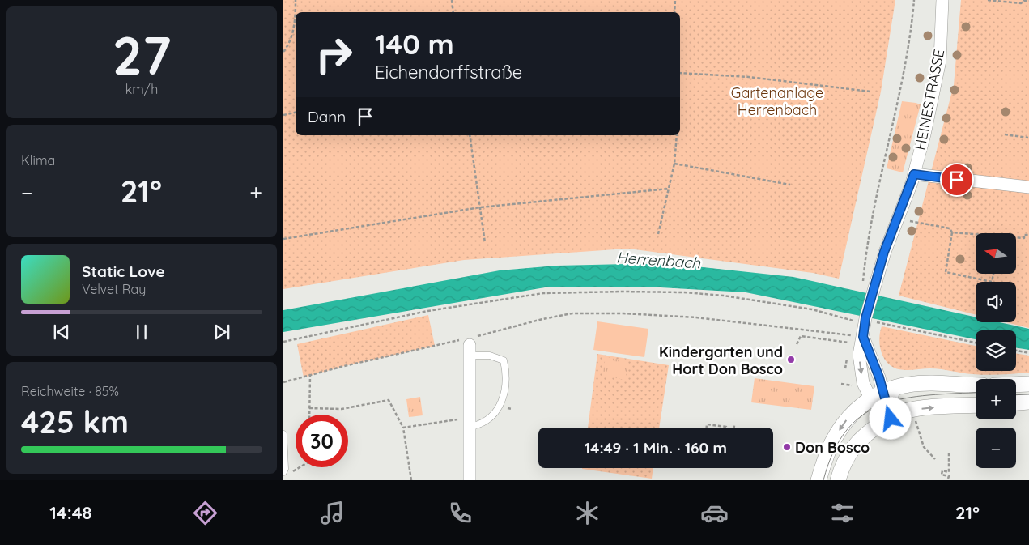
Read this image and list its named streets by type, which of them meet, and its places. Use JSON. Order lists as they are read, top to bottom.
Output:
{
  "streets": {
    "street": ["HEINESTRASSE"]
  },
  "water": ["Herrenbach"],
  "parks": ["Gartenanlage Herrenbach"],
  "places": ["Kindergarten und Hort Don Bosco", "Don Bosco"],
  "north": "left",
  "page": {
    "tile": [
      ["27", "km/h"],
      "Klima",
      ["Reichweite · 85%", "425 km"]
    ],
    "turn": ["140 m", "Eichendorffstraße"],
    "then": "Dann",
    "heat": ["−", "21°", "+"],
    "map_buttons": ["+", "−"],
    "song": ["Static Love", "Velvet Ray"],
    "limit": "30",
    "trip": "14:49 · 1 Min. · 160 m",
    "tabs": ["14:48", "21°"]
  }
}
